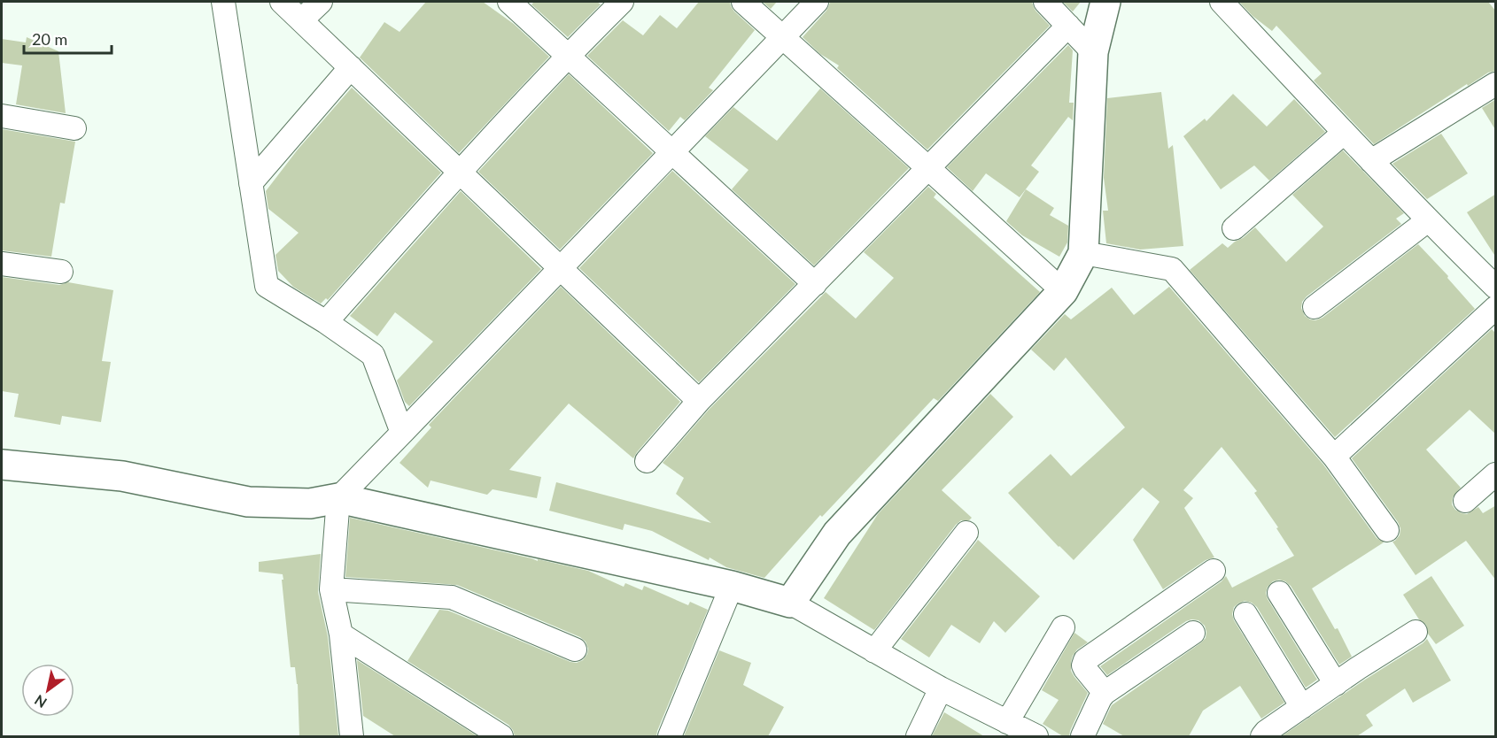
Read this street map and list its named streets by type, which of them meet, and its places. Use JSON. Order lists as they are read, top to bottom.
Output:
{
  "scale_bar": "20 m",
  "north": "bottom left"
}
